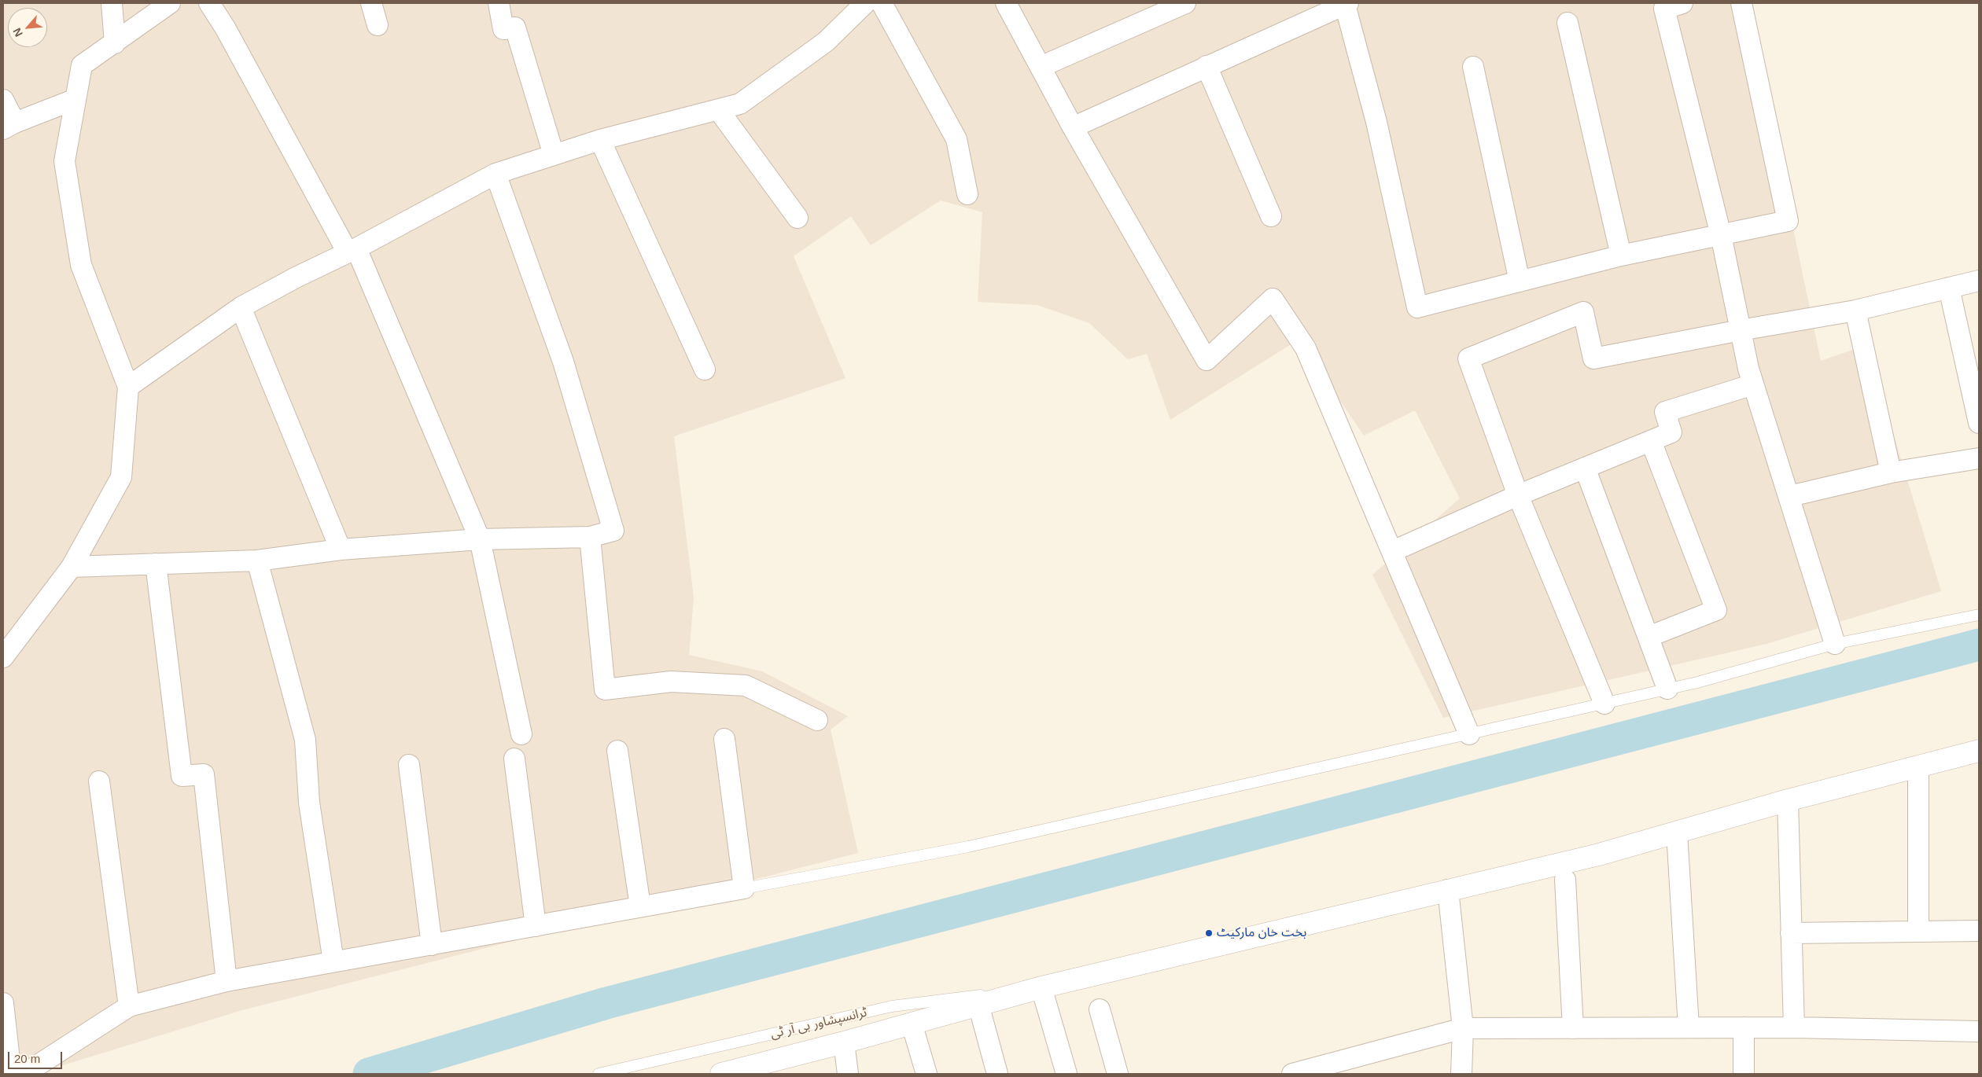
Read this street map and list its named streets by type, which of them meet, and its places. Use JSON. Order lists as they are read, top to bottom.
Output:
{
  "streets": {
    "lane": ["ٹرانسپشاور بی آر ٹی"]
  },
  "places": ["بخت خان مارکیٹ"],
  "scale_bar": "20 m",
  "north": "bottom left"
}
